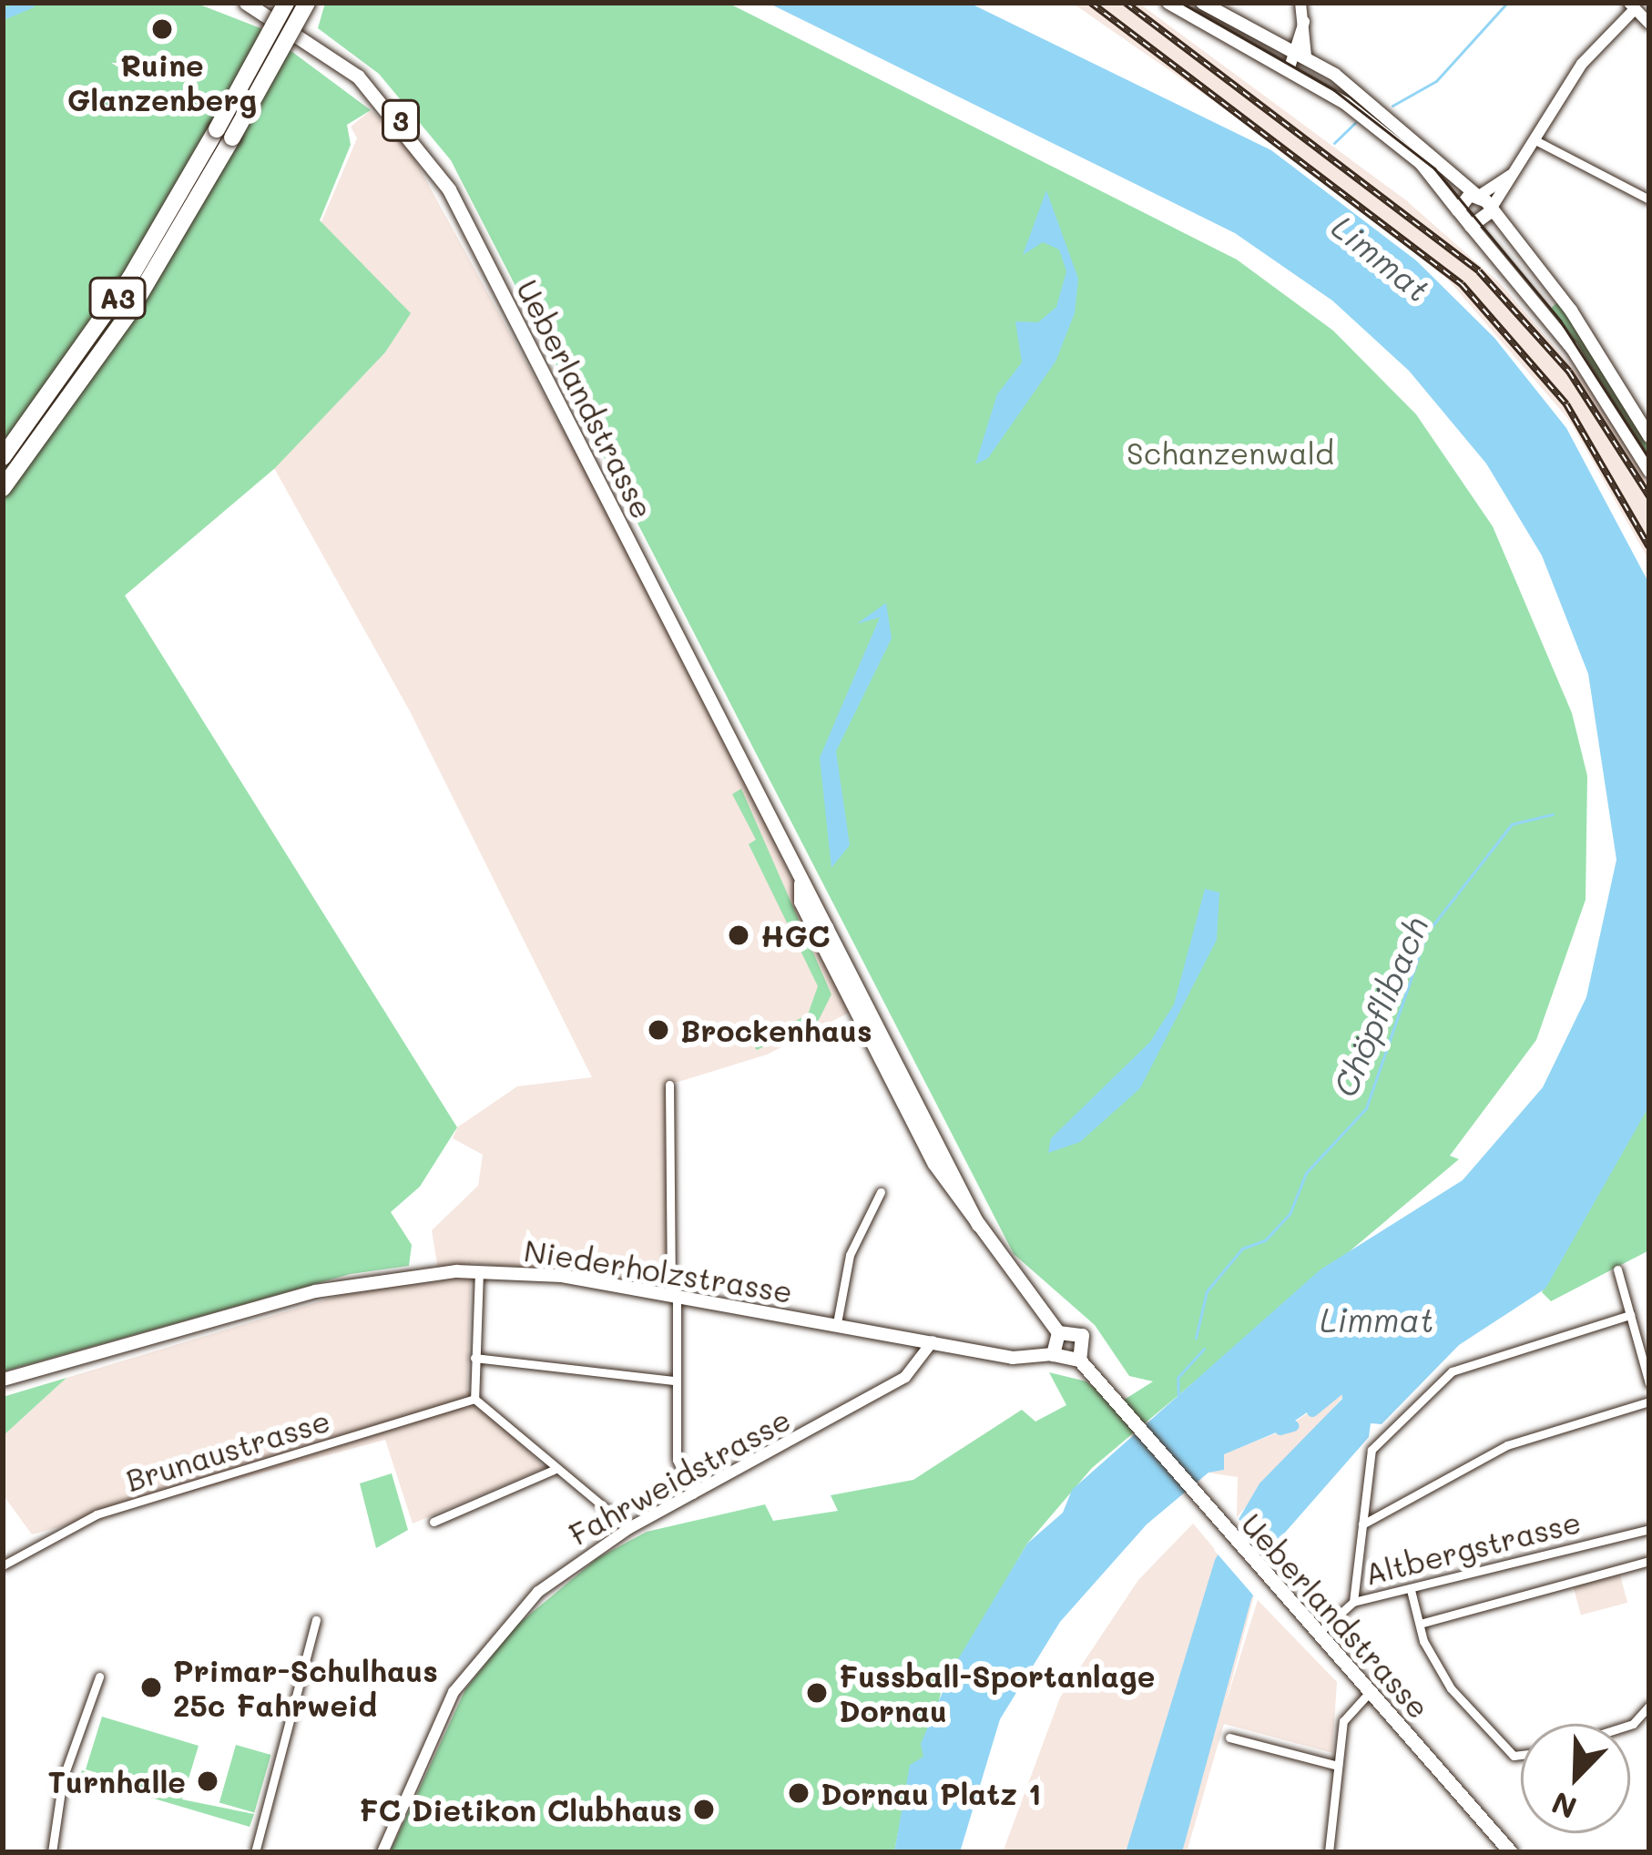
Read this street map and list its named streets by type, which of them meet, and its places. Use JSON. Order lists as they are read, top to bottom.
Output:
{
  "streets": {
    "highway": ["A3"],
    "main road": ["3", "Ueberlandstrasse", "Niederholzstrasse"],
    "street": ["Brunaustrasse", "Fahrweidstrasse", "Altbergstrasse"]
  },
  "crossings": [
    ["Ueberlandstrasse", "Altbergstrasse"],
    ["Niederholzstrasse", "Fahrweidstrasse"]
  ],
  "water": ["Limmat", "Chöpflibach"],
  "parks": ["Schanzenwald"],
  "places": [
    "Ruine Glanzenberg",
    "HGC",
    "Brockenhaus",
    "Primar-Schulhaus 25c Fahrweid",
    "Fussball-Sportanlage Dornau",
    "Turnhalle",
    "Dornau Platz 1",
    "FC Dietikon Clubhaus"
  ],
  "north": "bottom left"
}
